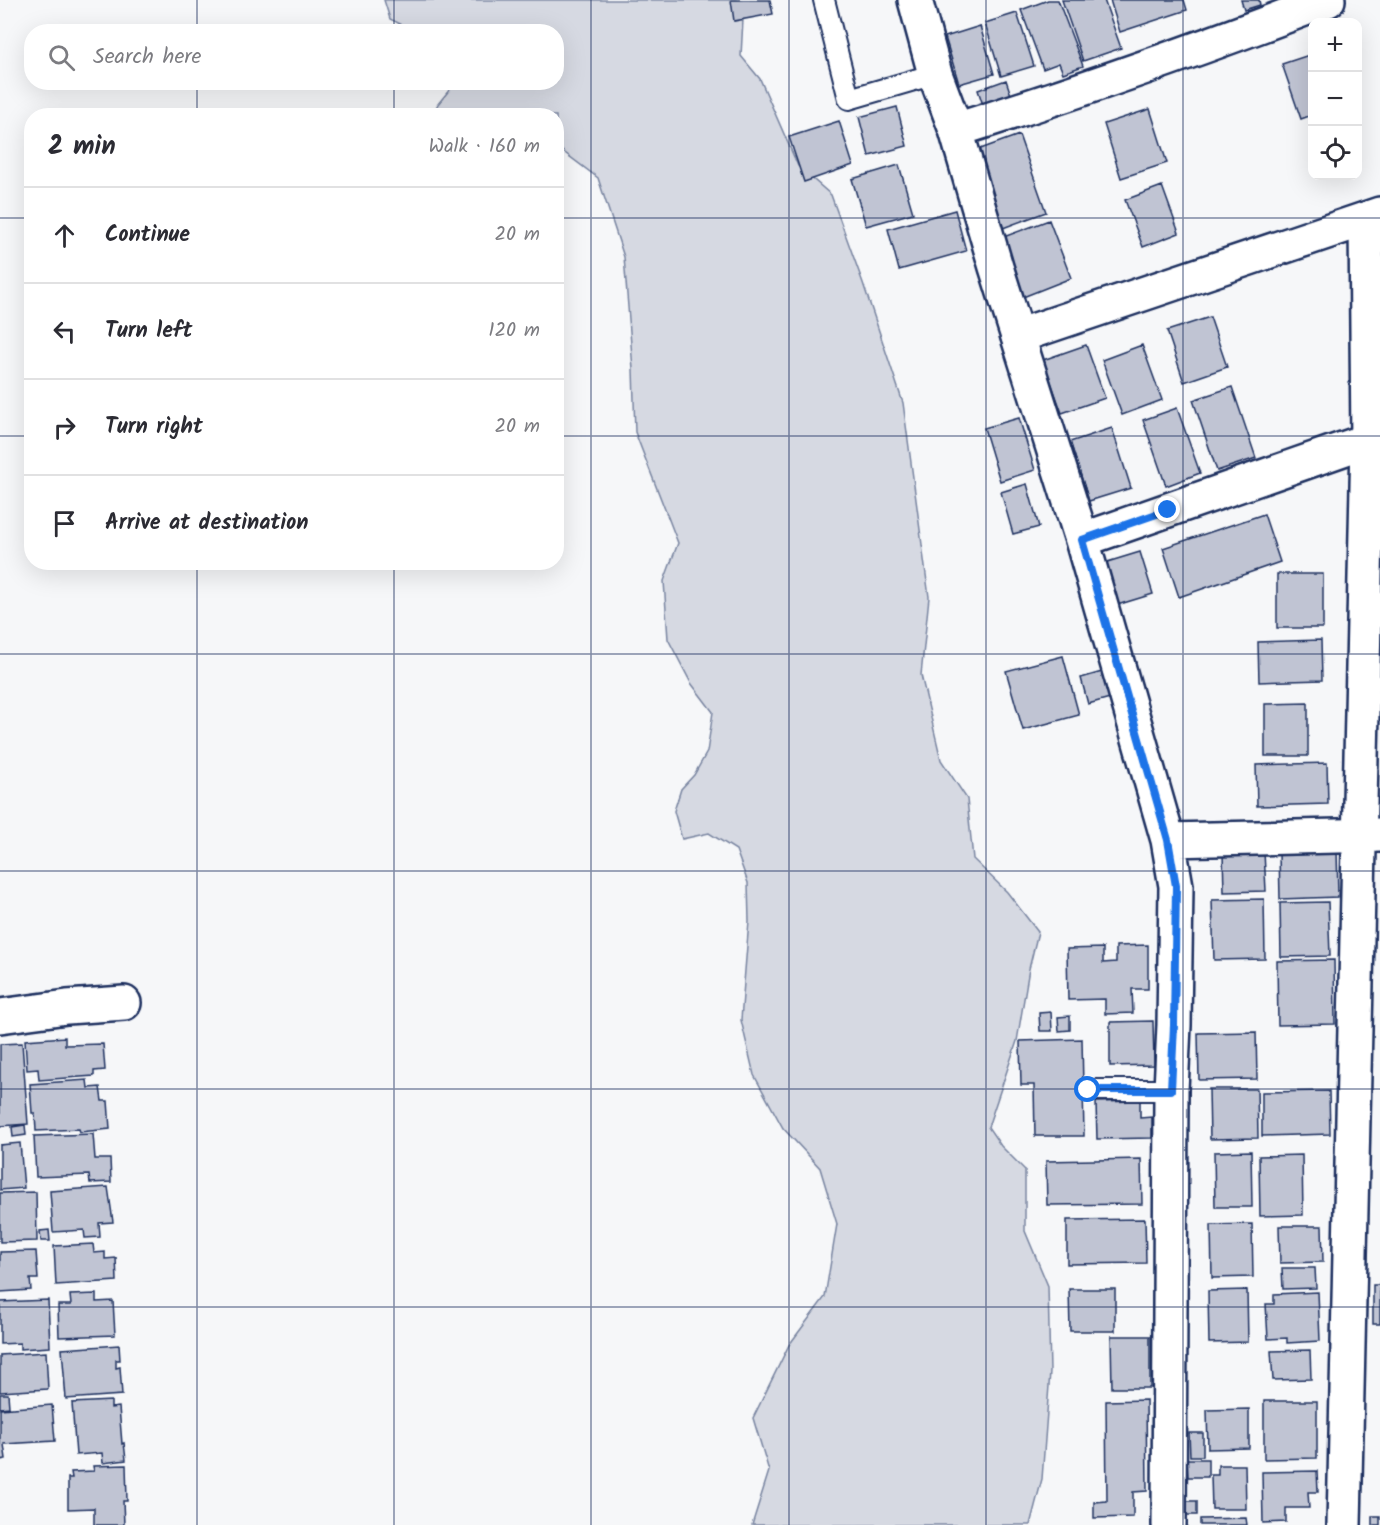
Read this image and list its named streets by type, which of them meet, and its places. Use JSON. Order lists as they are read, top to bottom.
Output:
{
  "page": {
    "map_buttons": ["+", "−"],
    "search": "Search here",
    "heading": ["2 min", "Walk · 160 m"],
    "list": [
      ["Continue", "20 m"],
      ["Turn left", "120 m"],
      ["Turn right", "20 m"],
      "Arrive at destination"
    ]
  }
}
